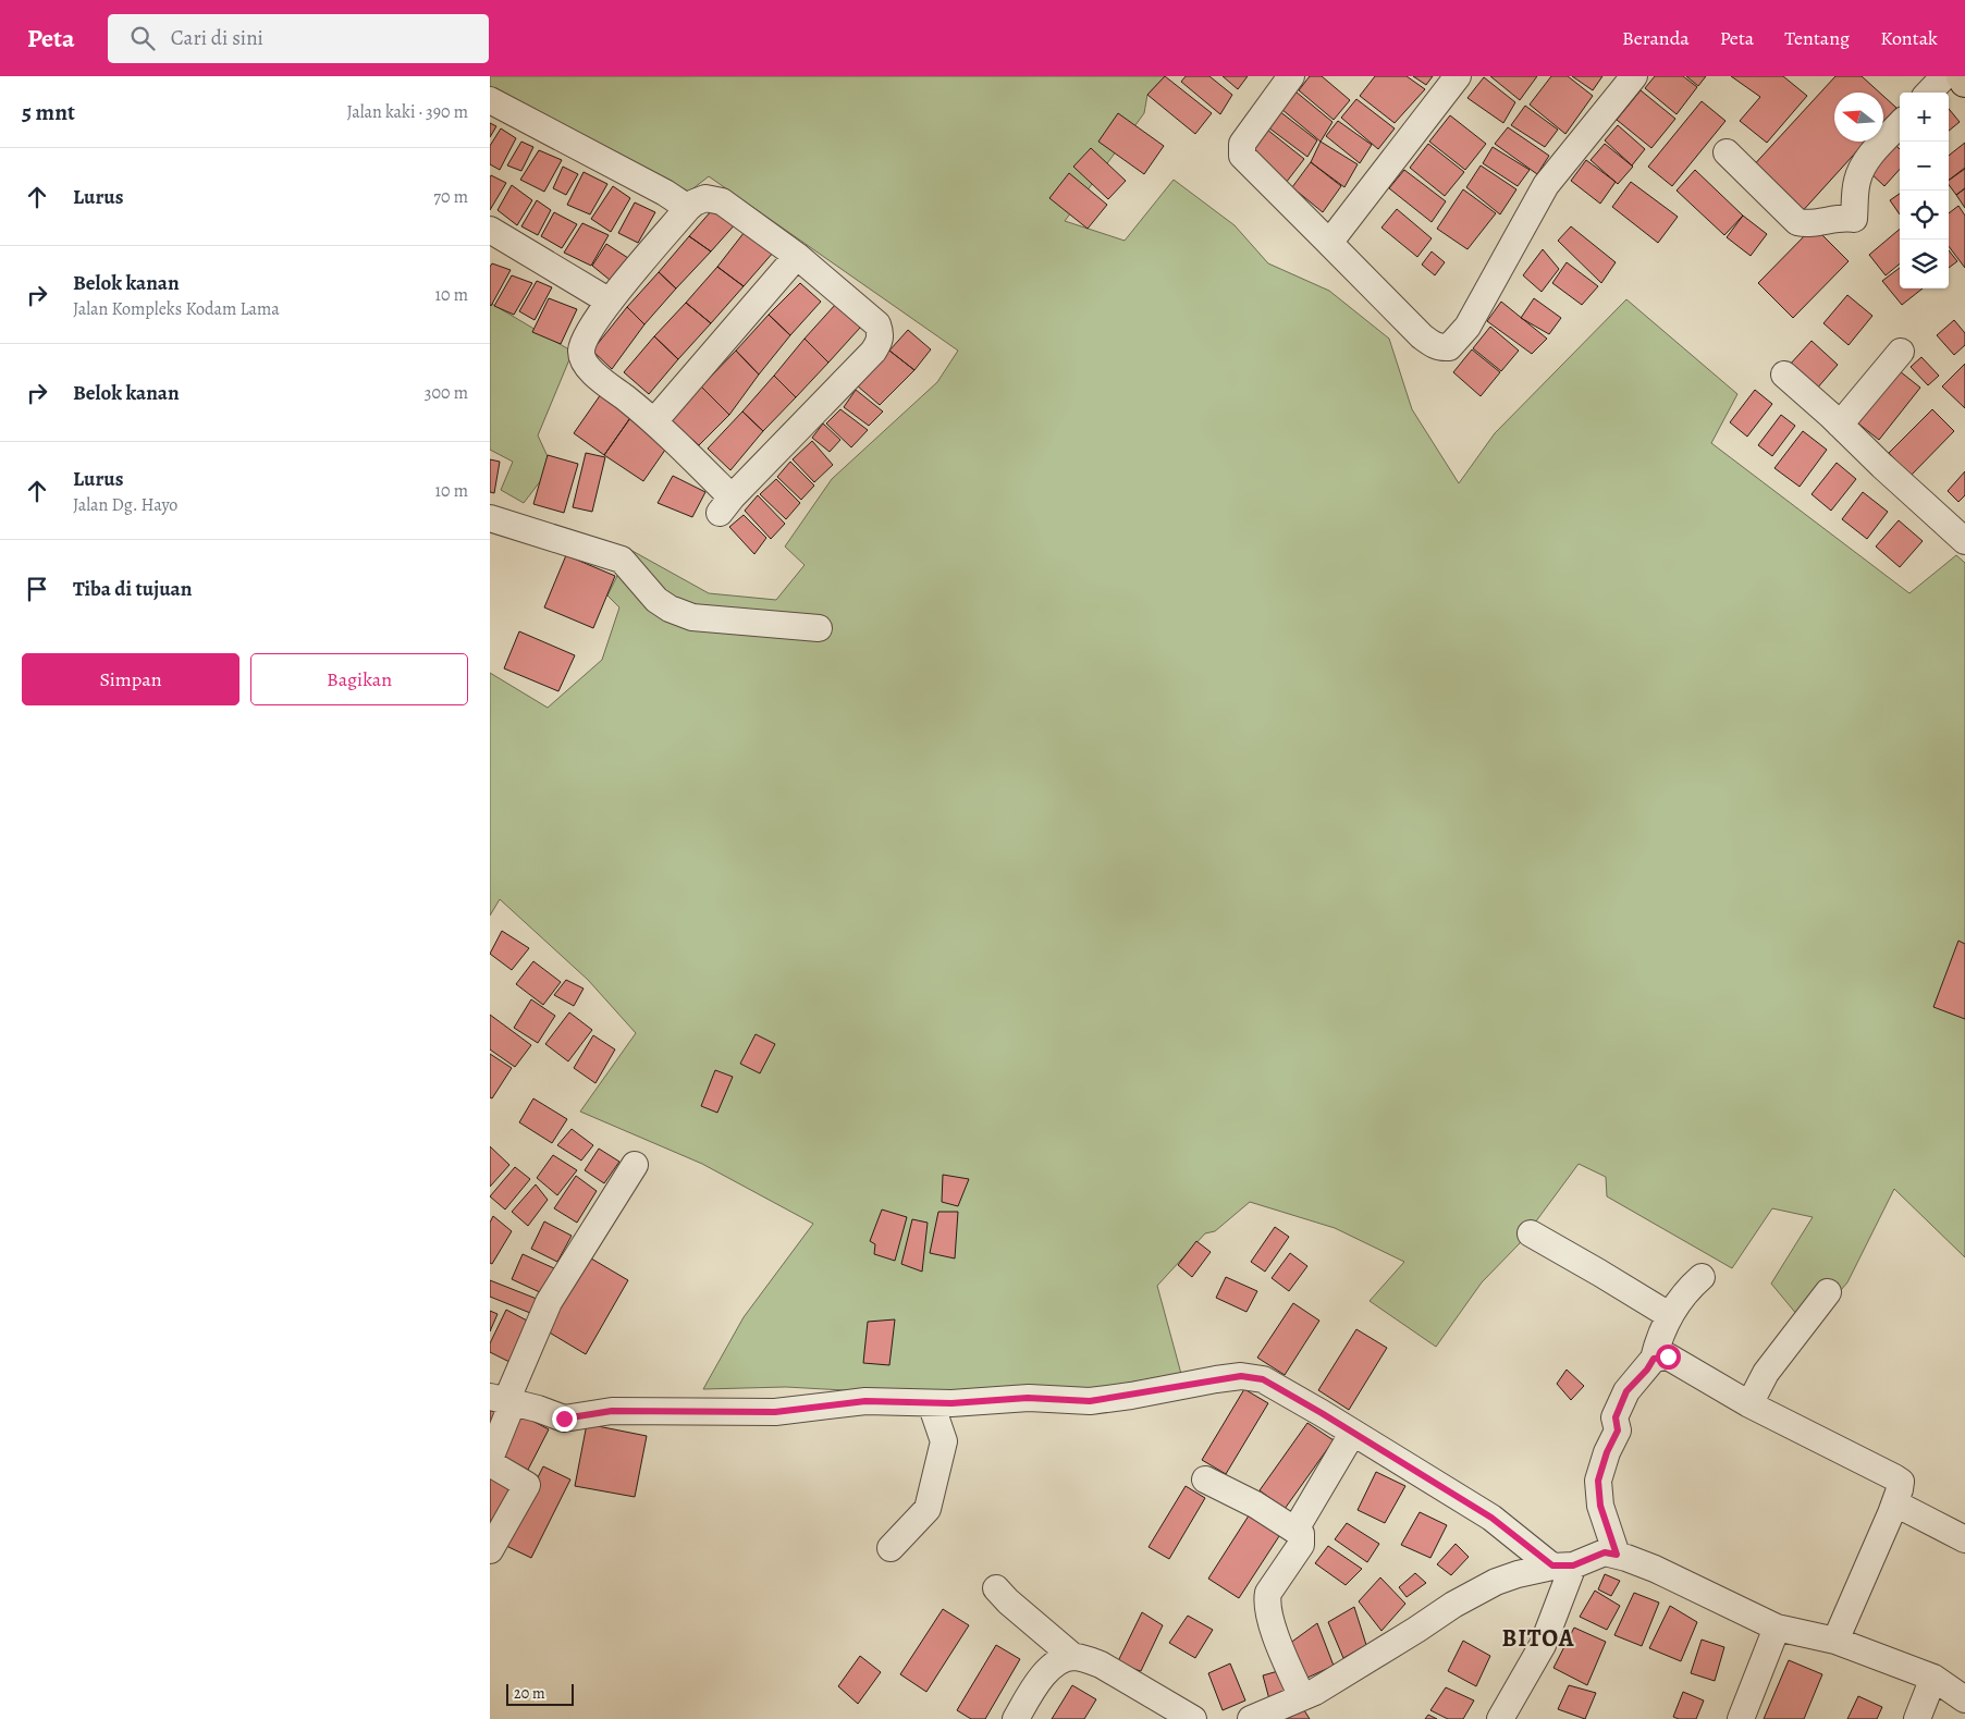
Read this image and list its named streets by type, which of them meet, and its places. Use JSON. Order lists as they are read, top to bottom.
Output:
{
  "districts": ["BITOA"],
  "scale_bar": "20 m",
  "north": "left",
  "page": {
    "header": "Peta",
    "search": "Cari di sini",
    "nav": [
      "Beranda",
      "Peta",
      "Tentang",
      "Kontak"
    ],
    "heading": ["5 mnt", "Jalan kaki · 390 m"],
    "map_buttons": ["+", "−"],
    "list": [
      ["Lurus", "70 m"],
      ["Belok kanan", "Jalan Kompleks Kodam Lama", "10 m"],
      ["Belok kanan", "300 m"],
      ["Lurus", "Jalan Dg. Hayo", "10 m"],
      "Tiba di tujuan"
    ],
    "buttons": ["Simpan", "Bagikan"],
    "scale": "20 m"
  }
}
